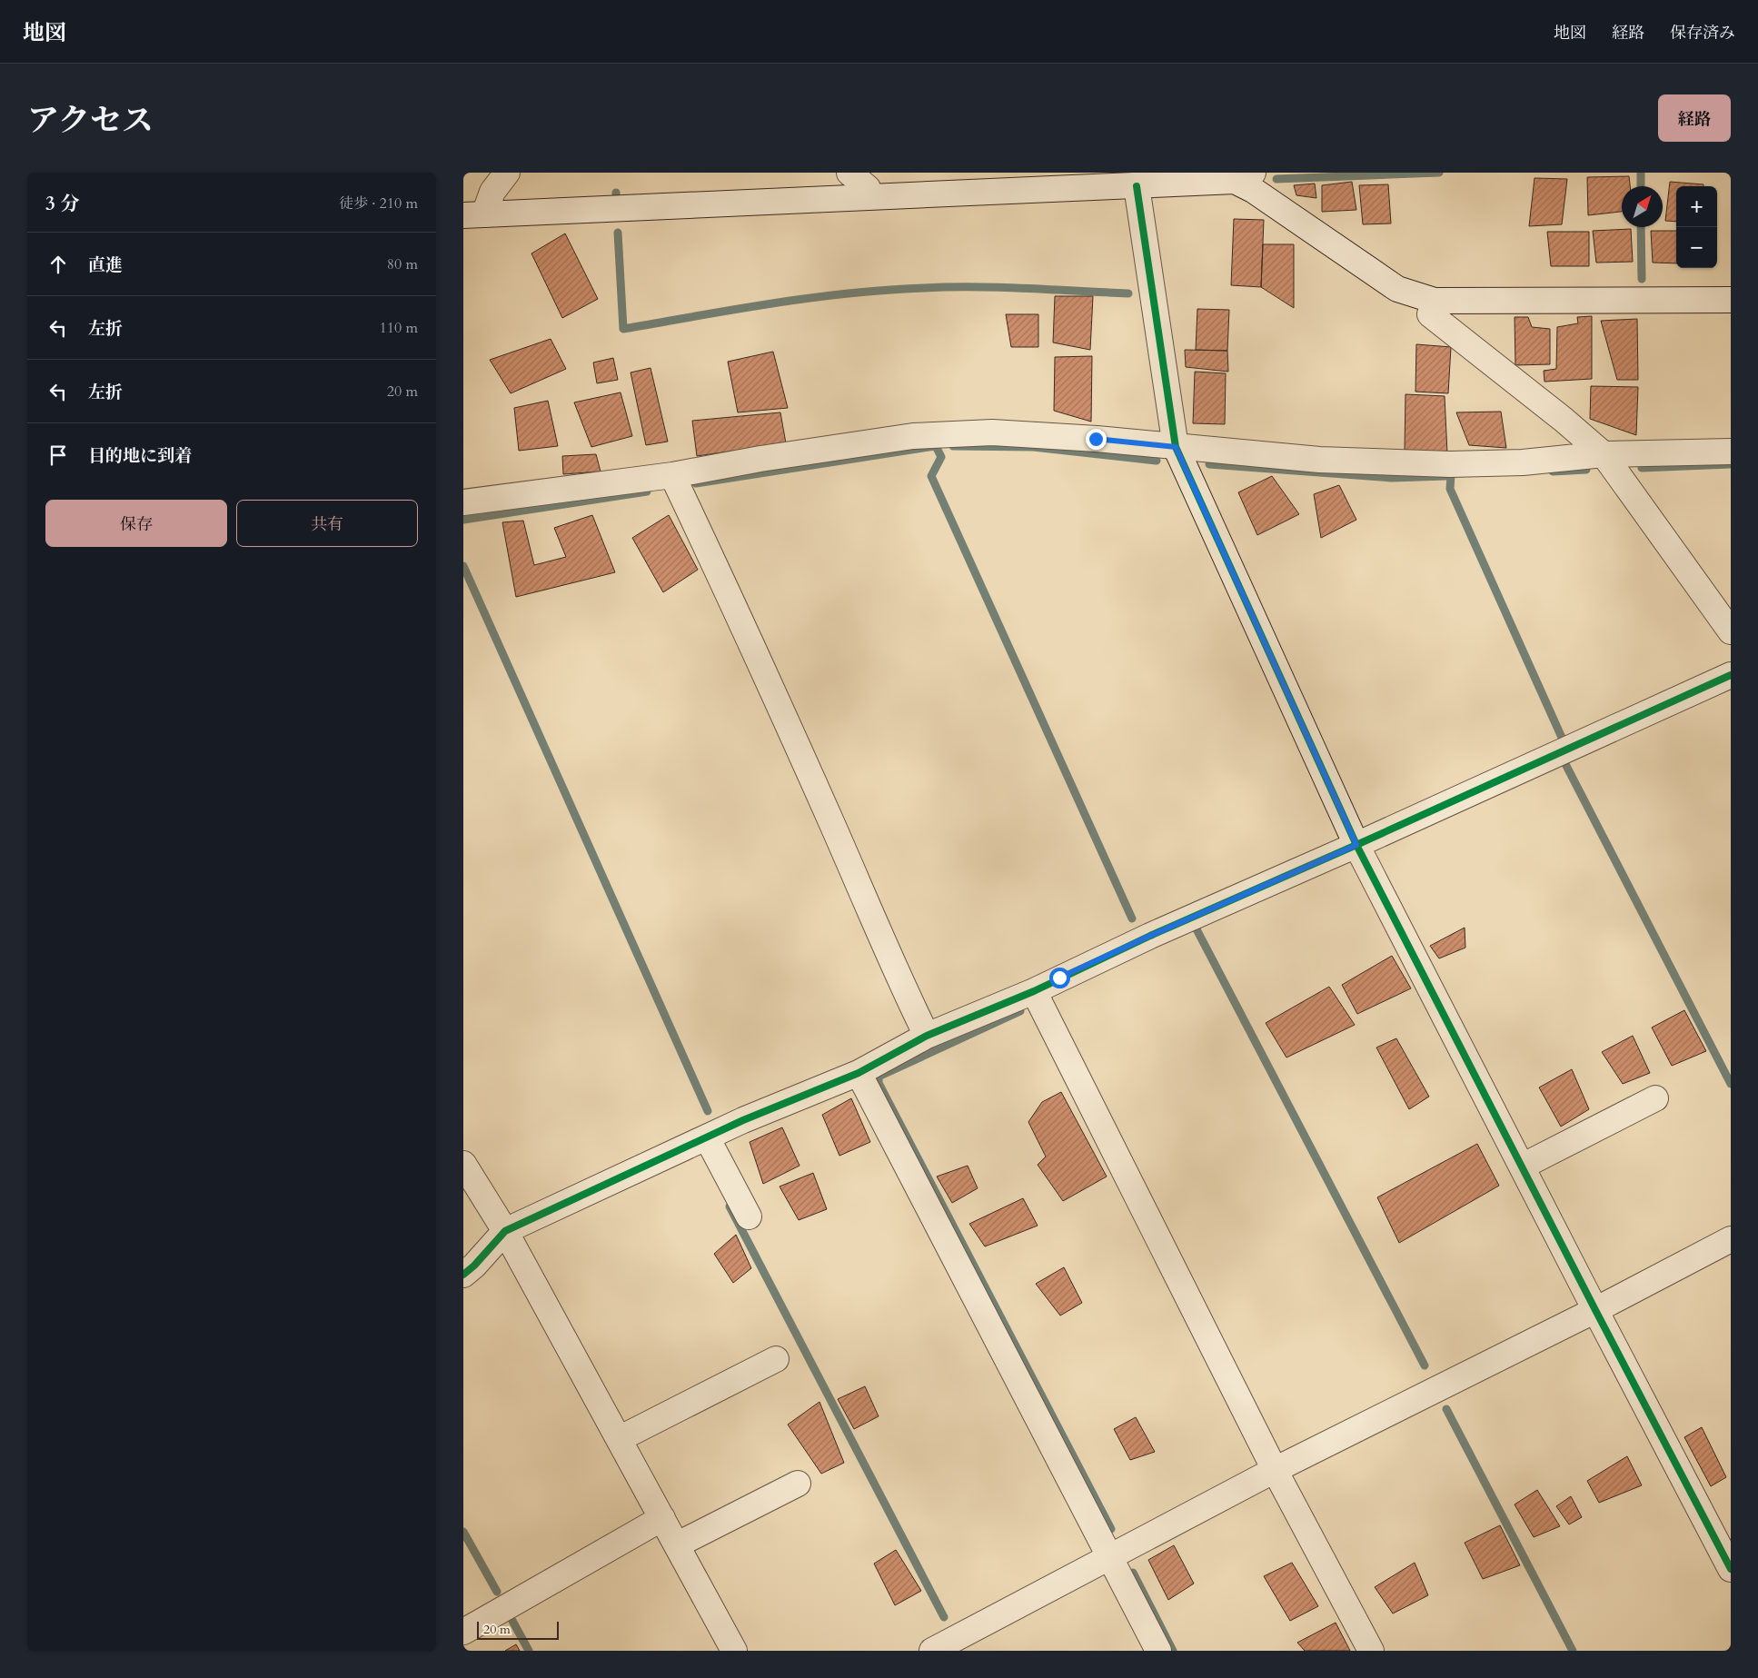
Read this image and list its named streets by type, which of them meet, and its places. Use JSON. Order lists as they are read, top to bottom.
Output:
{
  "scale_bar": "20 m",
  "north": "top right",
  "page": {
    "header": "地図",
    "nav": ["地図", "経路", "保存済み"],
    "title": "アクセス",
    "buttons": [
      "経路",
      ["保存", "共有"]
    ],
    "heading": ["3 分", "徒歩 · 210 m"],
    "map_buttons": ["+", "−"],
    "list": [
      ["直進", "80 m"],
      ["左折", "110 m"],
      ["左折", "20 m"],
      "目的地に到着"
    ],
    "scale": "20 m"
  }
}
